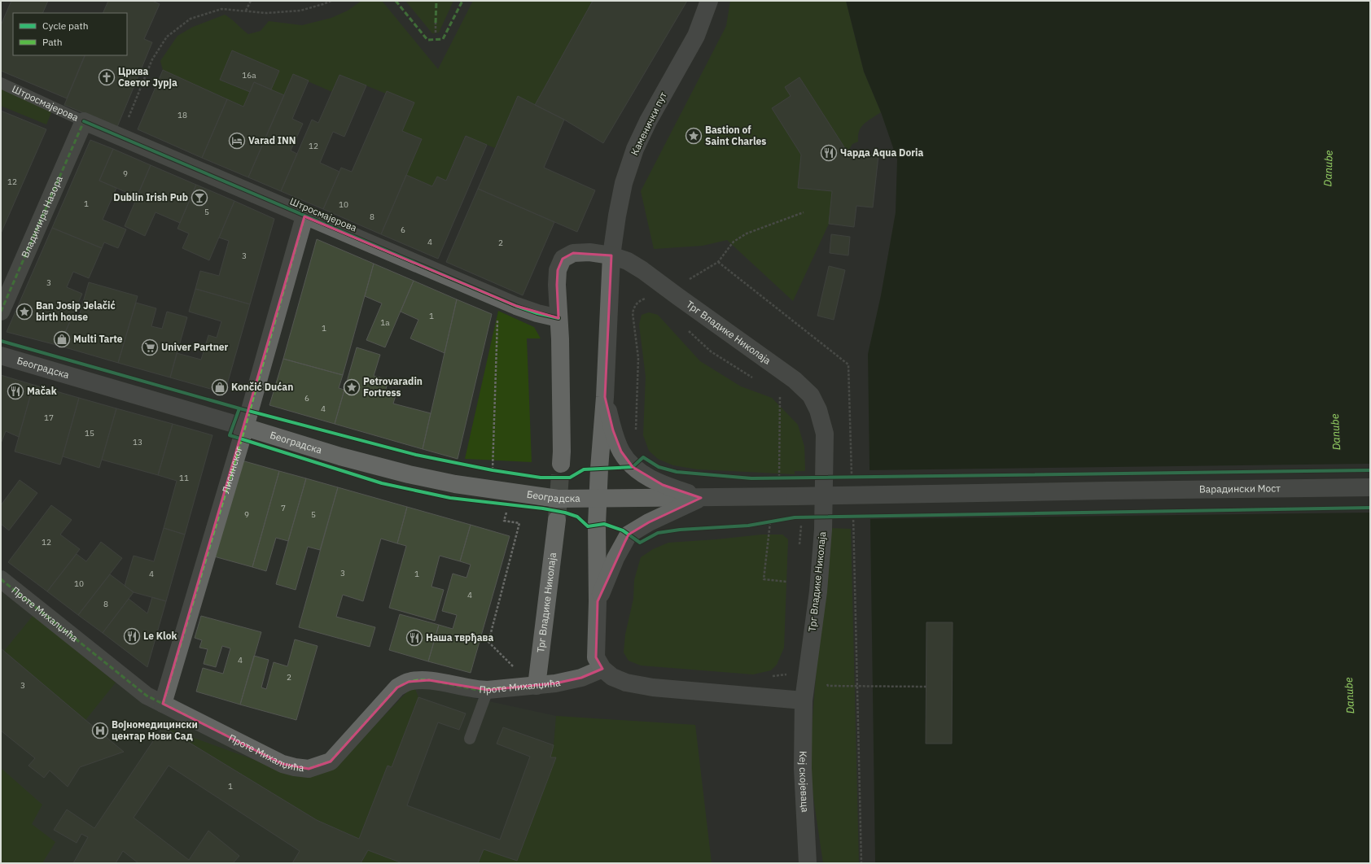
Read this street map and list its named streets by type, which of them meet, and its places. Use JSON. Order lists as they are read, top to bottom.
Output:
{
  "streets": {
    "main road": [
      "Каменички пут",
      "Трг Владике Николаја",
      "Београдска",
      "Варадински Мост",
      "Кеј скојеваца"
    ],
    "street": [
      "Штросмајерова",
      "Владимира Назора",
      "Лисинског",
      "Проте Михалџића"
    ]
  },
  "crossings": [
    ["Штросмајерова", "Владимира Назора"],
    ["Штросмајерова", "Трг Владике Николаја"],
    ["Штросмајерова", "Лисинског"],
    ["Каменички пут", "Трг Владике Николаја"],
    ["Трг Владике Николаја", "Проте Михалџића"],
    ["Трг Владике Николаја", "Кеј скојеваца"],
    ["Београдска", "Лисинског"],
    ["Београдска", "Варадински Мост"],
    ["Лисинског", "Проте Михалџића"]
  ],
  "water": ["Danube"],
  "places": {
    "church": ["Црква Светог Јурја"],
    "place": ["Bastion of Saint Charles", "Ban Josip Jelačić birth house", "Petrovaradin Fortress"],
    "hotel": ["Varad INN"],
    "restaurant": [
      "Чарда Aqua Doria",
      "Mačak",
      "Le Klok",
      "Наша тврђава"
    ],
    "bar": ["Dublin Irish Pub"],
    "shop": ["Multi Tarte", "Končić Dućan"],
    "supermarket": ["Univer Partner"],
    "hospital": ["Војномедицински центар Нови Сад"]
  },
  "house_numbers": [
    "16a",
    "18",
    "12",
    "9",
    "12",
    "1",
    "10",
    "5",
    "8",
    "6",
    "4",
    "2",
    "3",
    "3",
    "1",
    "1a",
    "1",
    "6",
    "4",
    "17",
    "15",
    "13",
    "11",
    "7",
    "9",
    "5",
    "12",
    "3",
    "4",
    "1",
    "10",
    "4",
    "8",
    "4",
    "2",
    "3",
    "1"
  ],
  "legend": ["Cycle path", "Path"]
}
